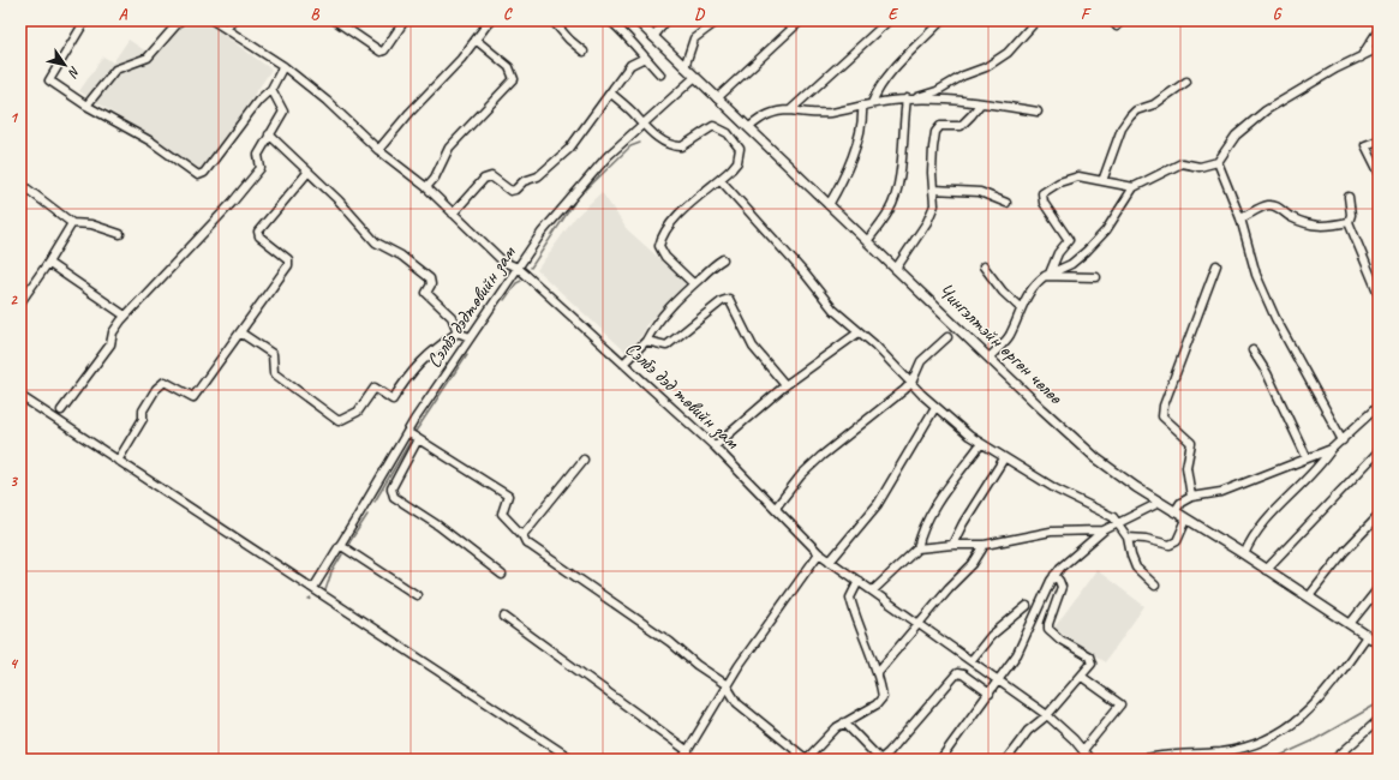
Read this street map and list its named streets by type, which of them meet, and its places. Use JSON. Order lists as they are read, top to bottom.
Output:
{
  "streets": {
    "main road": ["Чингэлтэйн өргөн чөлөө"],
    "street": ["Сэлбэ дэдтөвийн зам", "Сэлбэ дэд төвийн зам"]
  },
  "crossings": [
    ["Сэлбэ дэдтөвийн зам", "Чингэлтэйн өргөн чөлөө"],
    ["Сэлбэ дэдтөвийн зам", "Сэлбэ дэд төвийн зам"]
  ],
  "north": "bottom right",
  "grid": {
    "columns": [
      "A",
      "B",
      "C",
      "D",
      "E",
      "F",
      "G"
    ],
    "rows": [
      "1",
      "2",
      "3",
      "4"
    ]
  }
}
